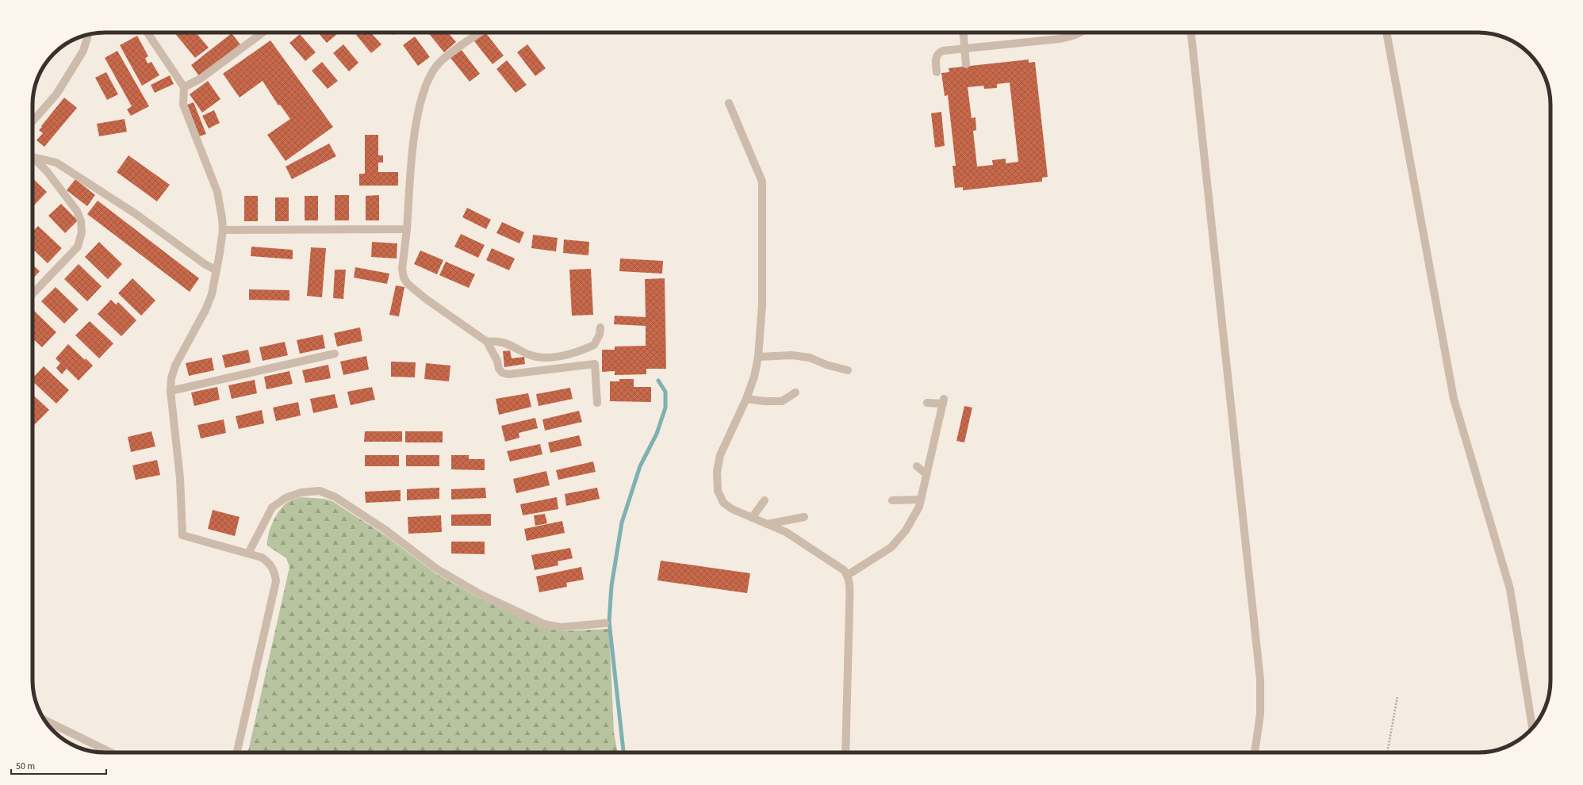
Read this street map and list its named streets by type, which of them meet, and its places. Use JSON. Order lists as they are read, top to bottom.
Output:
{
  "scale_bar": "50 m"
}
